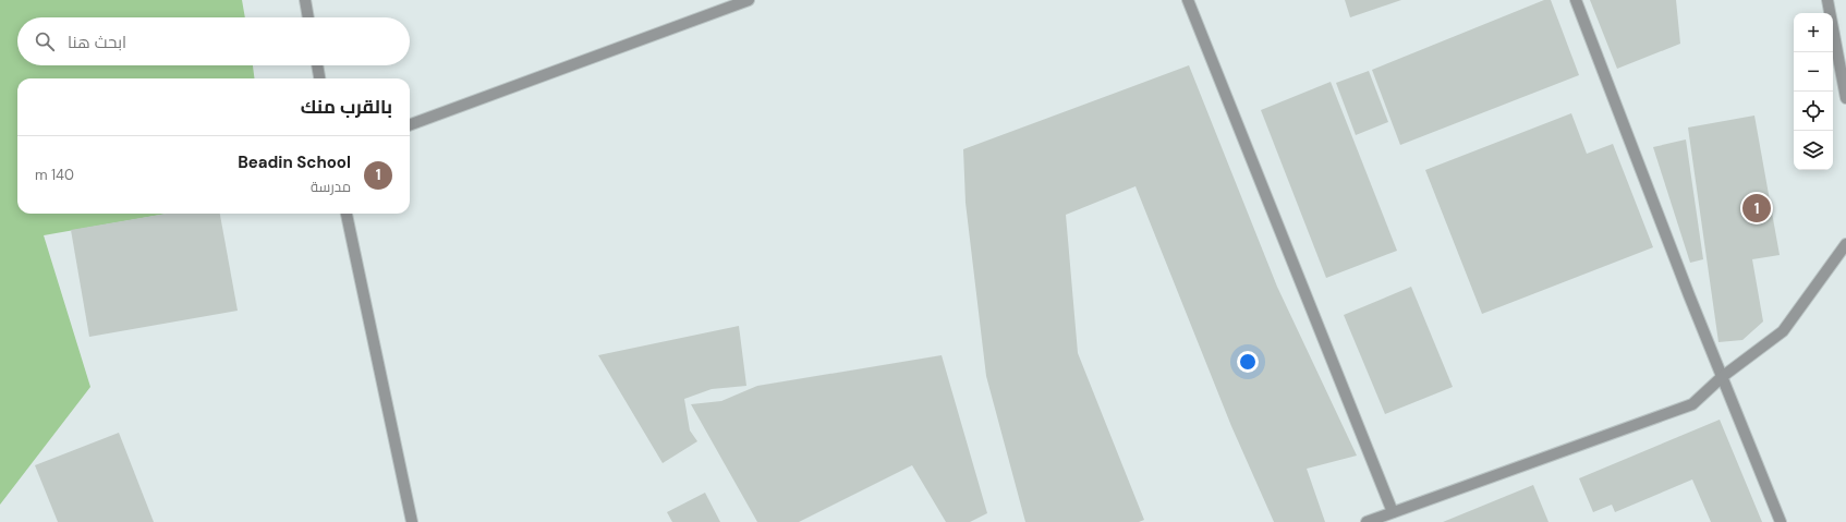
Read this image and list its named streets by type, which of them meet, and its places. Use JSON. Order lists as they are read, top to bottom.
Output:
{
  "page": {
    "map_buttons": ["+", "−"],
    "search": "ابحث هنا",
    "heading": "بالقرب منك",
    "list": [
      {
        "mark": "1",
        "name": "Beadin School",
        "note": "مدرسة",
        "value": "140 m"
      }
    ],
    "pins": "1"
  }
}
